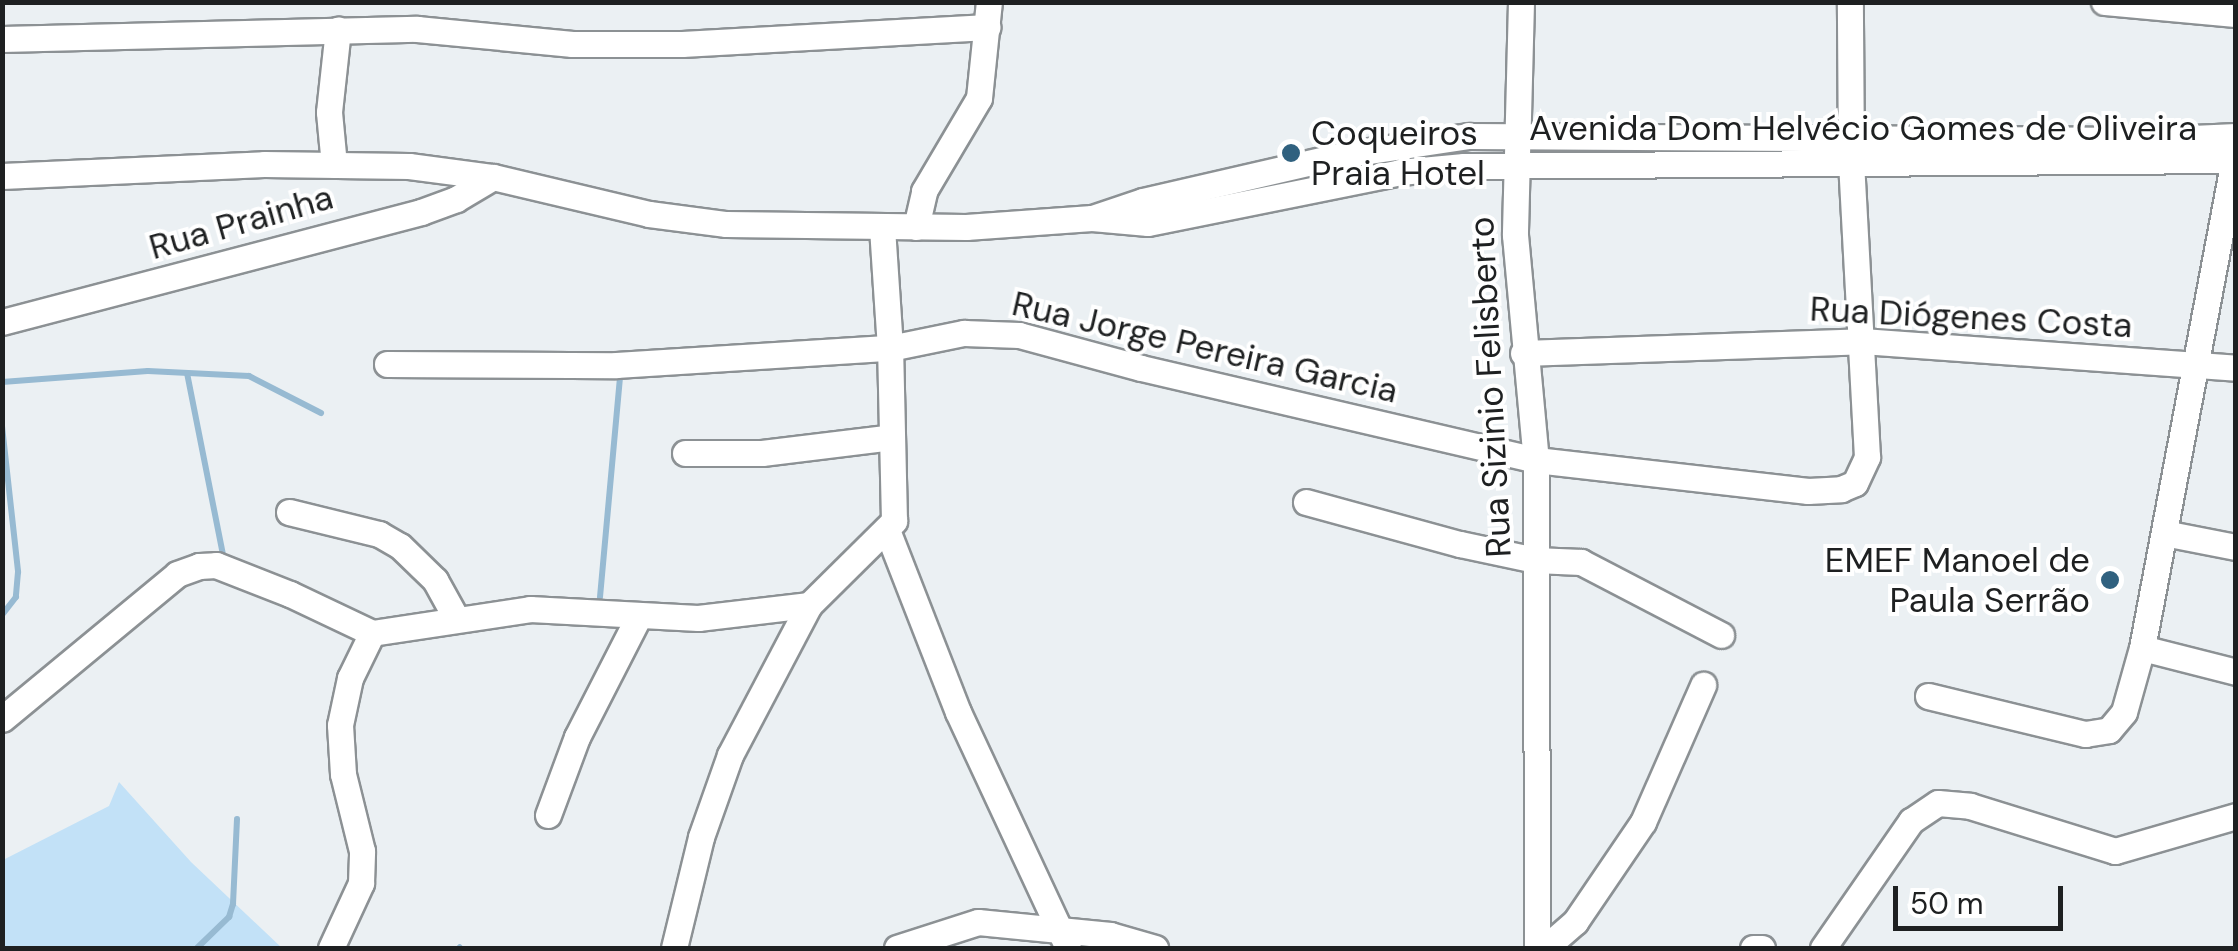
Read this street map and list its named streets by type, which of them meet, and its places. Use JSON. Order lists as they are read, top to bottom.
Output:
{
  "streets": {
    "street": [
      "Avenida Dom Helvécio Gomes de Oliveira",
      "Rua Prainha",
      "Rua Diógenes Costa",
      "Rua Jorge Pereira Garcia",
      "Rua Sizinio Felisberto"
    ]
  },
  "crossings": [
    ["Avenida Dom Helvécio Gomes de Oliveira", "Rua Sizinio Felisberto"],
    ["Rua Diógenes Costa", "Rua Jorge Pereira Garcia"],
    ["Rua Diógenes Costa", "Rua Sizinio Felisberto"],
    ["Rua Jorge Pereira Garcia", "Rua Sizinio Felisberto"]
  ],
  "places": ["Coqueiros Praia Hotel", "EMEF Manoel de Paula Serrão"],
  "scale_bar": "50 m"
}
